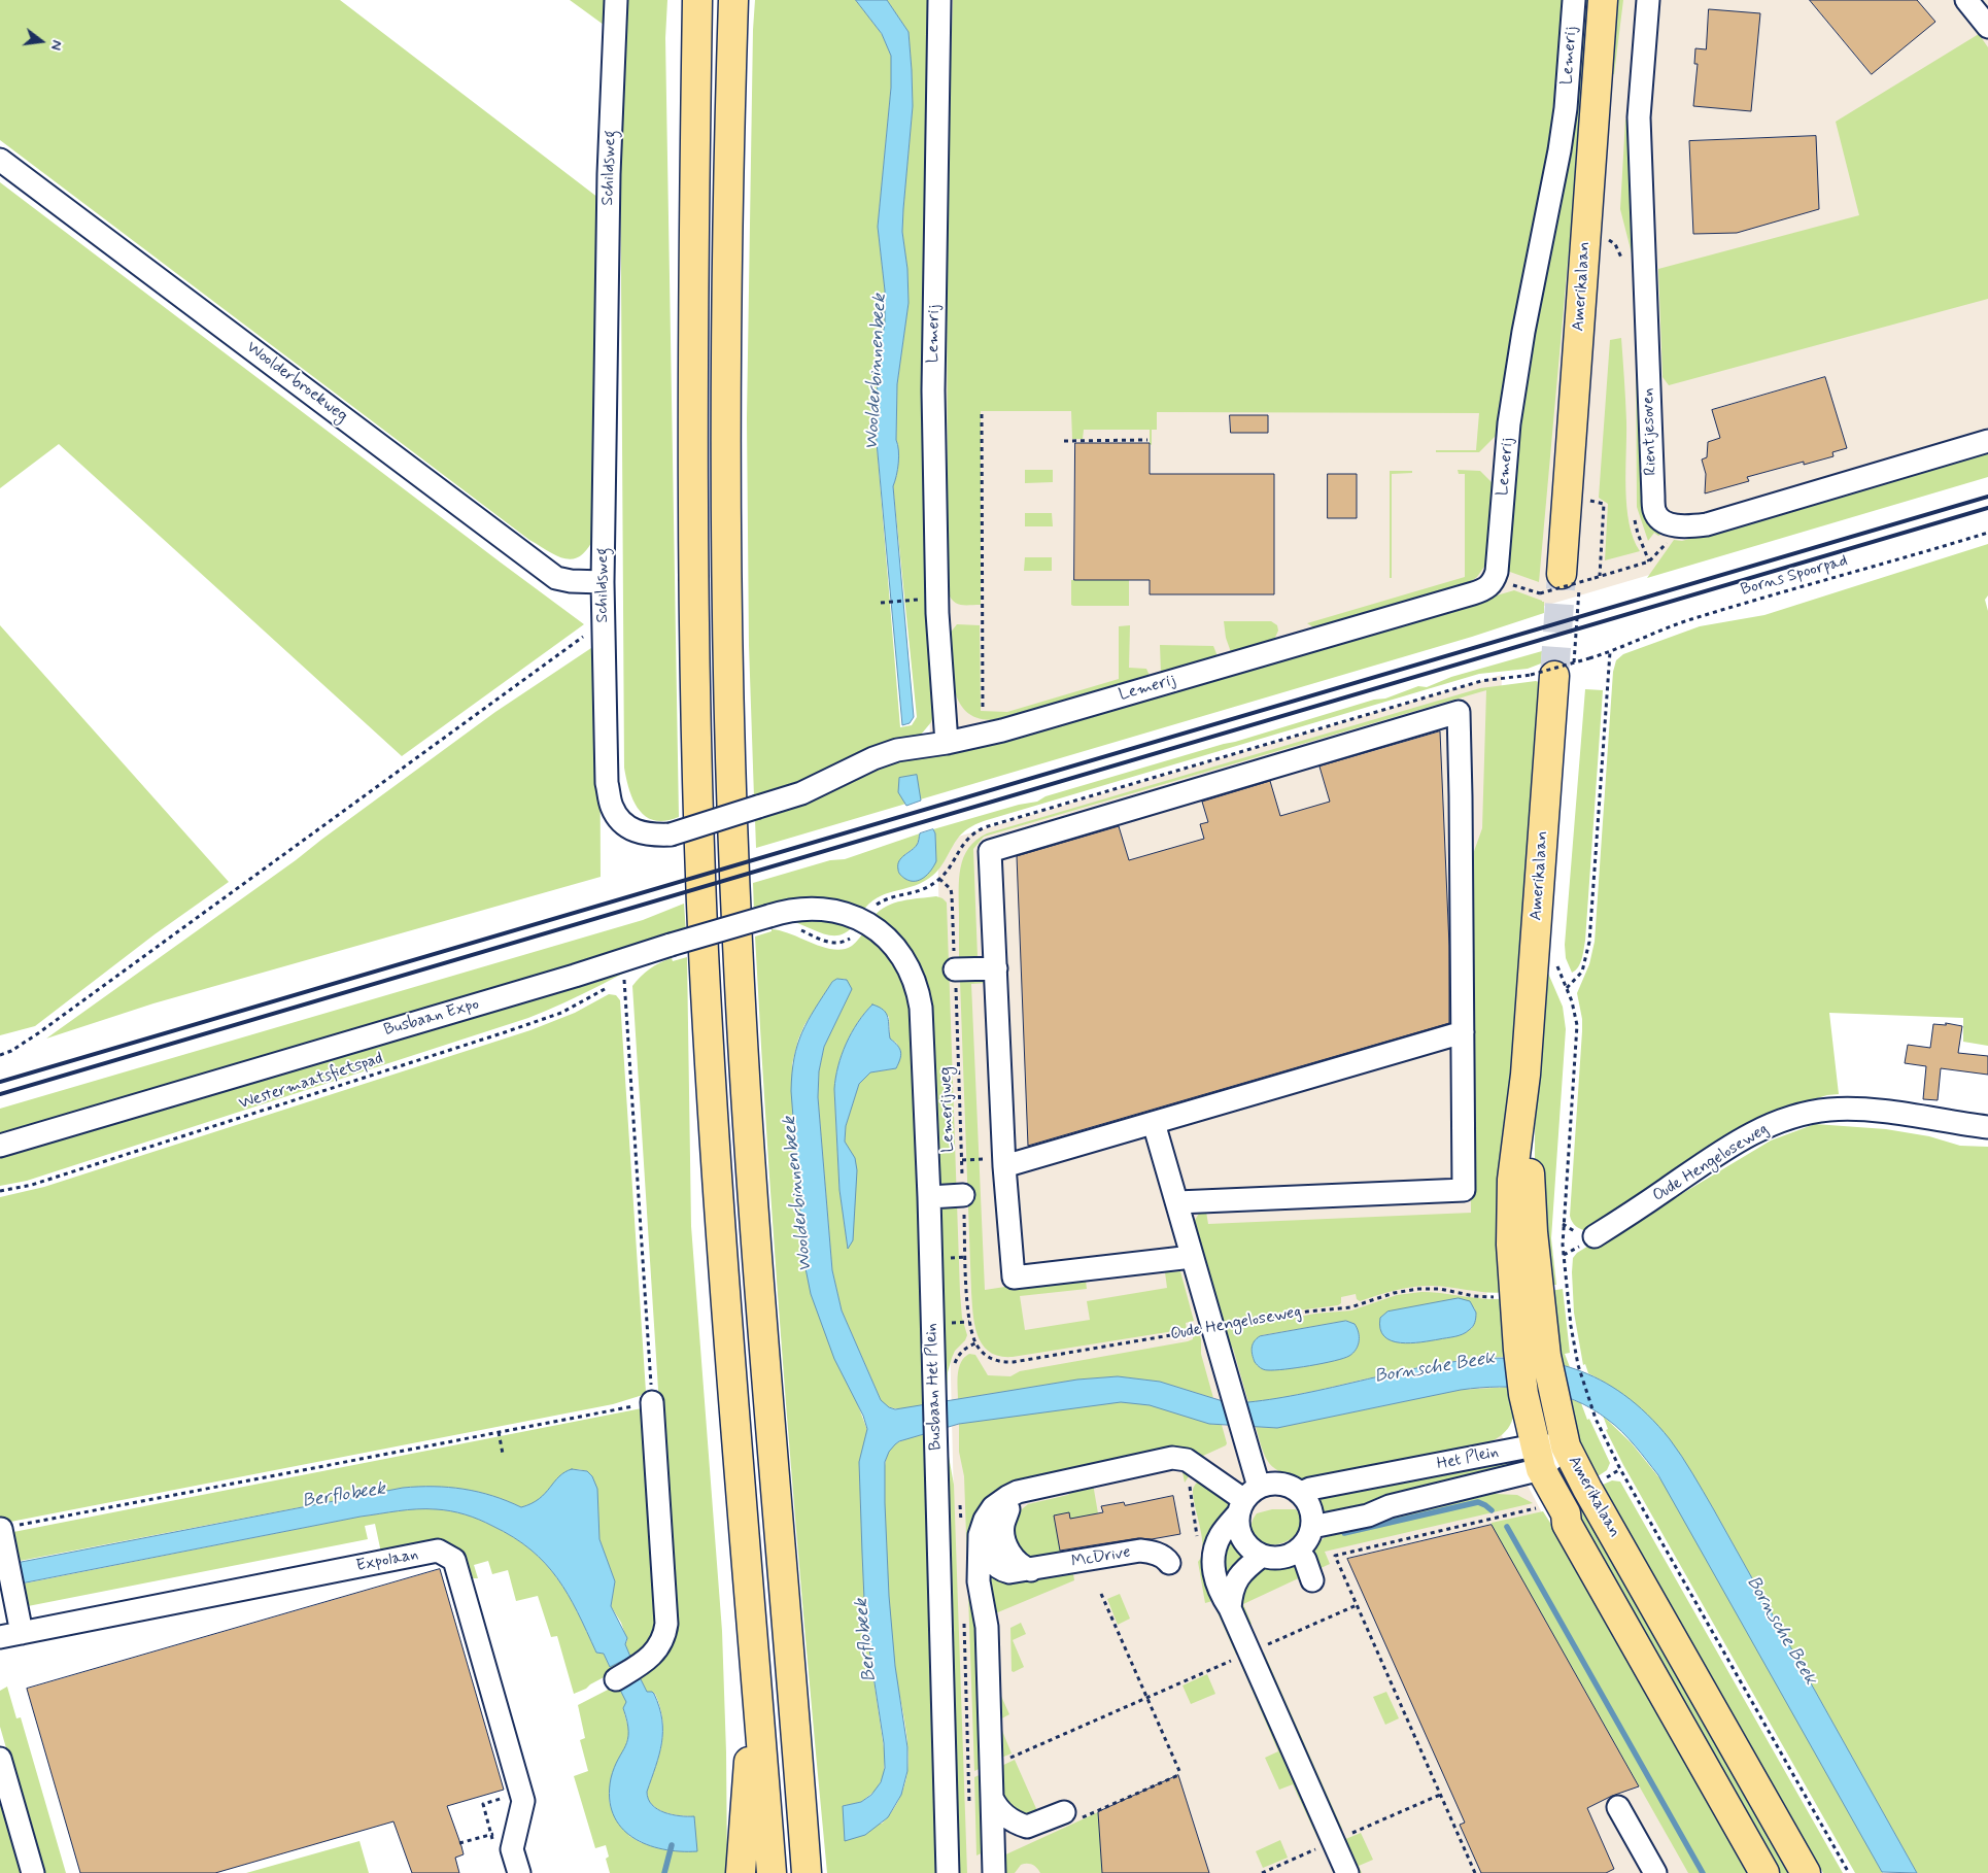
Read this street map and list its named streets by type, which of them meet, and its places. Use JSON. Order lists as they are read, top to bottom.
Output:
{
  "streets": {
    "main road": ["Amerikalaan"],
    "street": [
      "Lemerij",
      "Schildsweg",
      "Woolderbroekweg",
      "Rientjesoven",
      "Busbaan Expo",
      "Oude Hengeloseweg",
      "Busbaan Het Plein",
      "Het Plein",
      "McDrive",
      "Expolaan"
    ],
    "path": ["Borns Spoorpad", "Westermaatsfietspad", "Lemerijweg"]
  },
  "crossings": [
    ["Lemerij", "Schildsweg"],
    ["Schildsweg", "Woolderbroekweg"],
    ["Amerikalaan", "Het Plein"],
    ["Busbaan Expo", "Busbaan Het Plein"],
    ["Lemerijweg", "Oude Hengeloseweg"]
  ],
  "water": ["Woolderbinnenbeek", "Bornsche Beek", "Berflobeek"],
  "north": "right"
}
